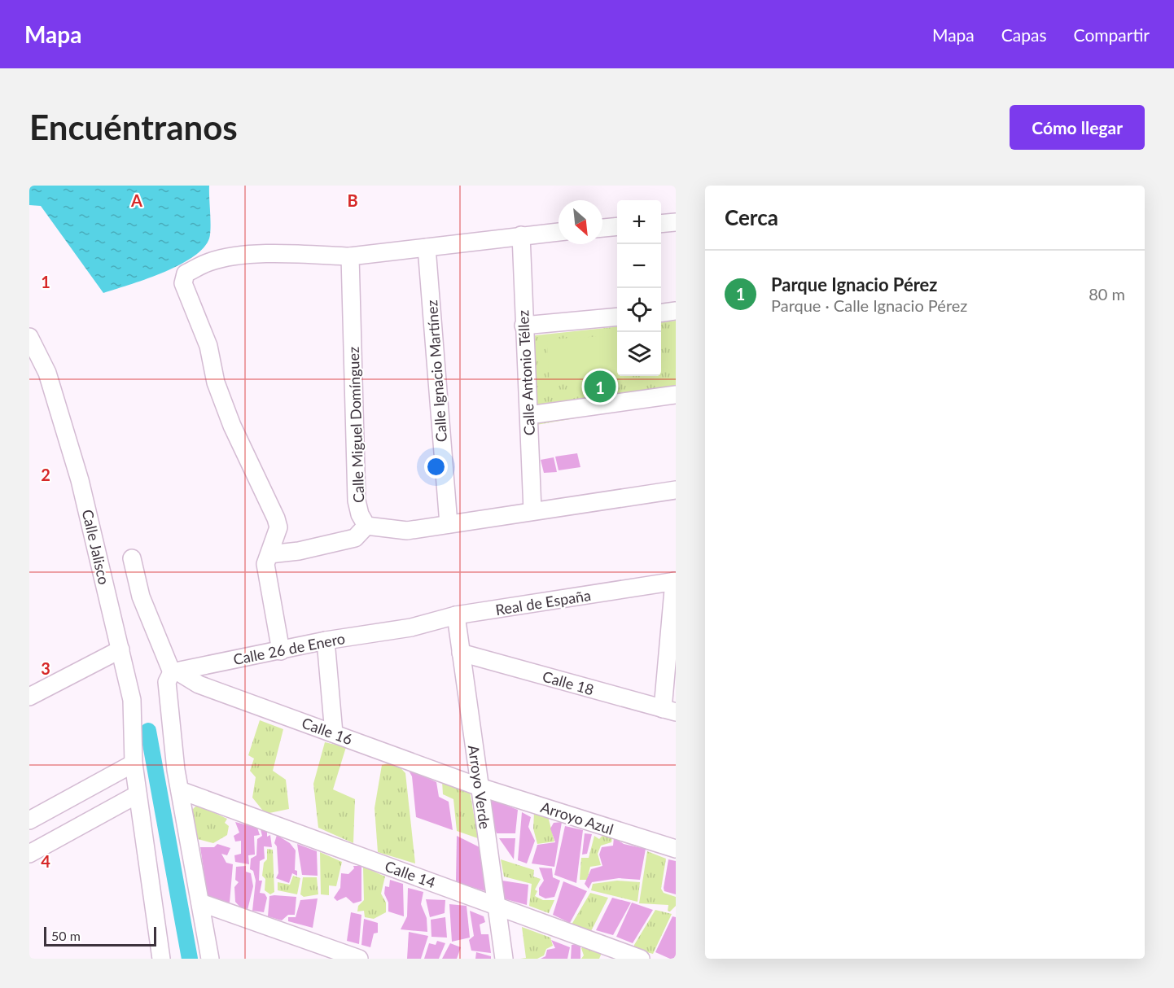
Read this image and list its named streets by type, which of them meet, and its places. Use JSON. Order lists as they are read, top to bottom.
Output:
{
  "streets": {
    "street": [
      "Calle Ignacio Martínez",
      "Calle Antonio Téllez",
      "Calle Miguel Domínguez",
      "Calle Jalisco",
      "Real de España",
      "Calle 26 de Enero",
      "Calle 18",
      "Calle 16",
      "Arroyo Verde",
      "Arroyo Azul",
      "Calle 14"
    ]
  },
  "crossings": [
    ["Real de España", "Calle 26 de Enero"],
    ["Real de España", "Arroyo Verde"],
    ["Calle 26 de Enero", "Calle 16"],
    ["Calle 18", "Arroyo Verde"],
    ["Calle 16", "Arroyo Verde"],
    ["Calle 16", "Arroyo Azul"],
    ["Arroyo Verde", "Arroyo Azul"],
    ["Arroyo Verde", "Calle 14"]
  ],
  "scale_bar": "50 m",
  "north": "bottom right",
  "page": {
    "header": "Mapa",
    "nav": ["Mapa", "Capas", "Compartir"],
    "buttons": "Cómo llegar",
    "title": "Encuéntranos",
    "heading": "Cerca",
    "map_buttons": ["+", "−"],
    "list": [
      {
        "mark": "1",
        "name": "Parque Ignacio Pérez",
        "note": "Parque · Calle Ignacio Pérez",
        "value": "80 m"
      }
    ],
    "pins": "1",
    "scale": "50 m"
  },
  "grid": {
    "columns": ["A", "B"],
    "rows": [
      "1",
      "2",
      "3",
      "4"
    ]
  }
}
